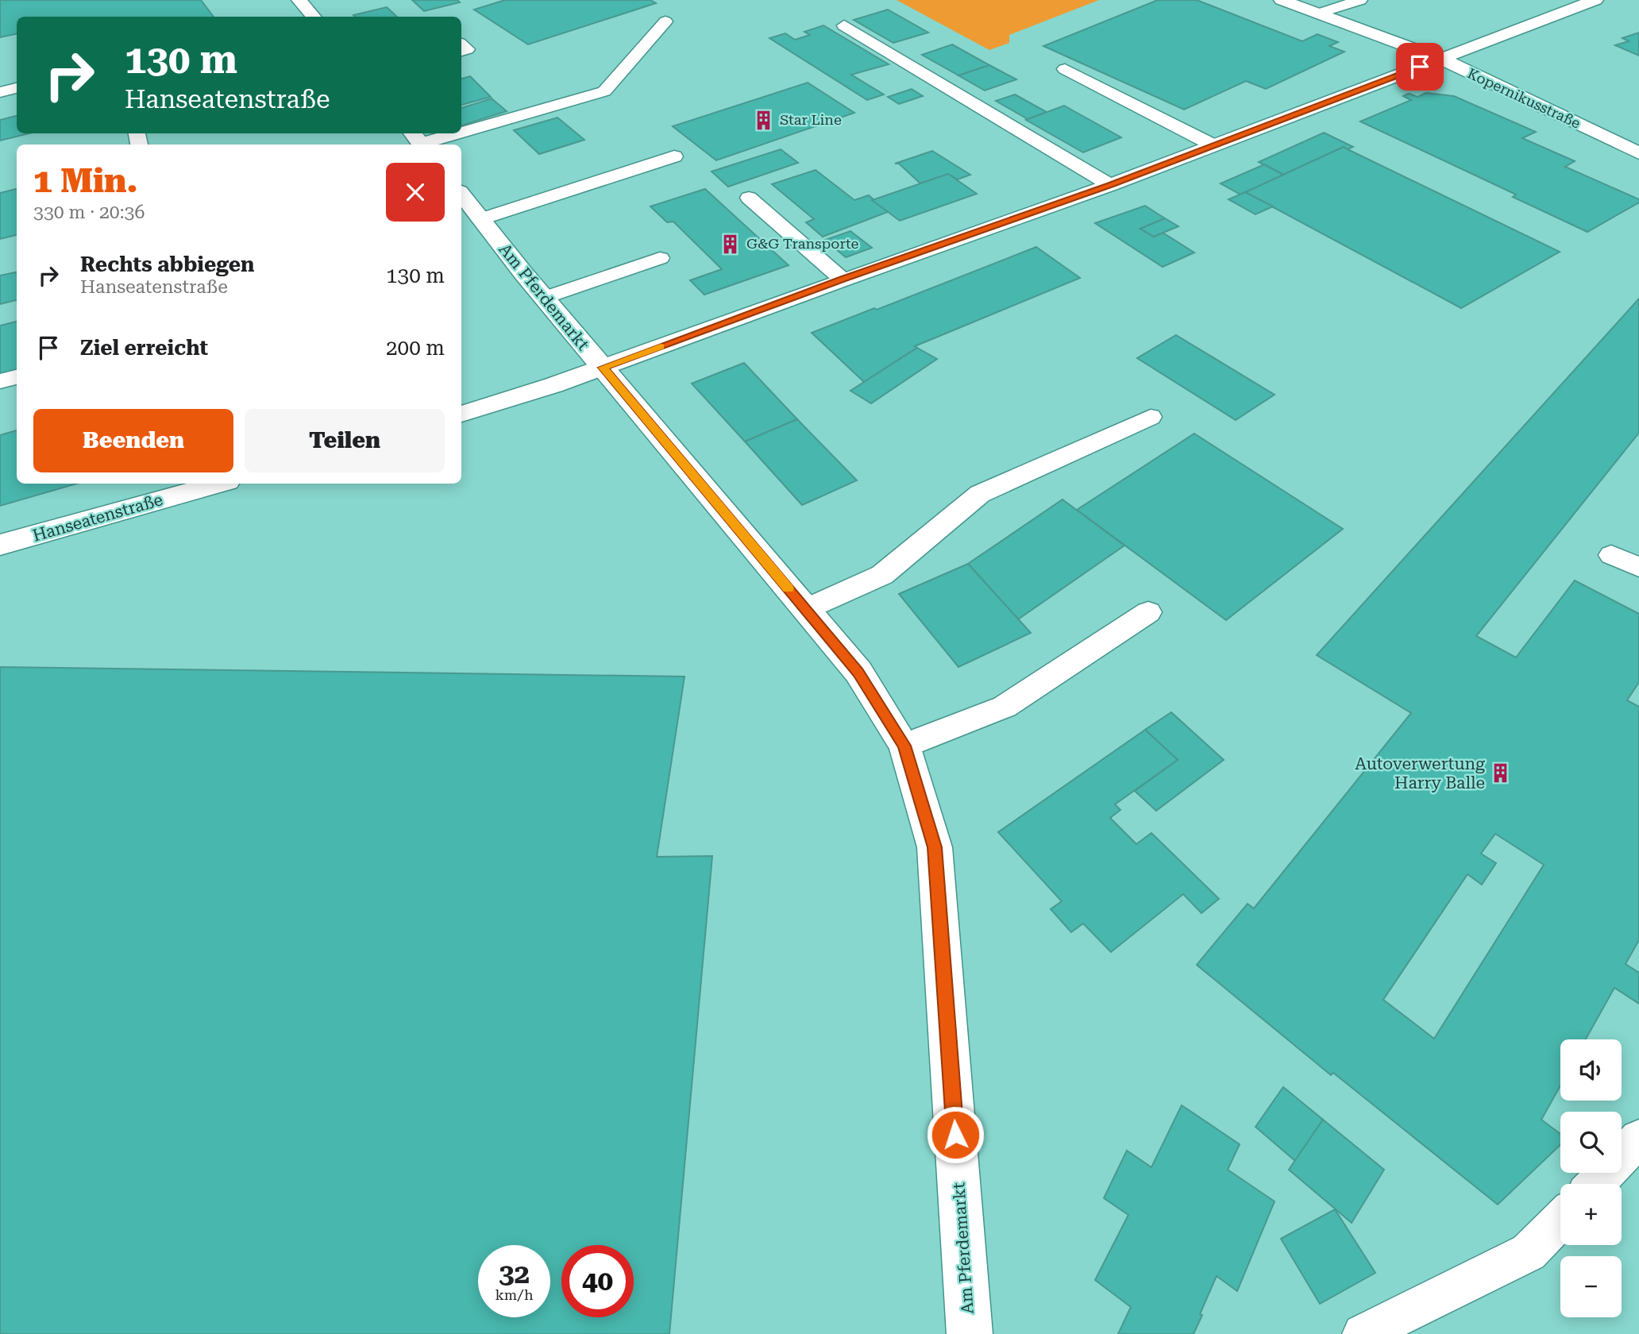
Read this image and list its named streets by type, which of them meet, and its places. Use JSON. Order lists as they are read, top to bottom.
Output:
{
  "streets": {
    "street": ["Kopernikusstraße", "Am Pferdemarkt", "Hanseatenstraße"]
  },
  "places": {
    "building": ["Star Line", "G&G Transporte", "Autoverwertung Harry Balle"]
  },
  "page": {
    "turn": ["130 m", "Hanseatenstraße"],
    "heading": ["1 Min.", "330 m · 20:36"],
    "list": [
      {
        "name": "Rechts abbiegen",
        "note": "Hanseatenstraße",
        "value": "130 m"
      },
      {
        "name": "Ziel erreicht",
        "value": "200 m"
      }
    ],
    "buttons": ["Beenden", "Teilen"],
    "map_buttons": ["+", "−"],
    "speed": "32 km/h",
    "limit": "40"
  }
}
